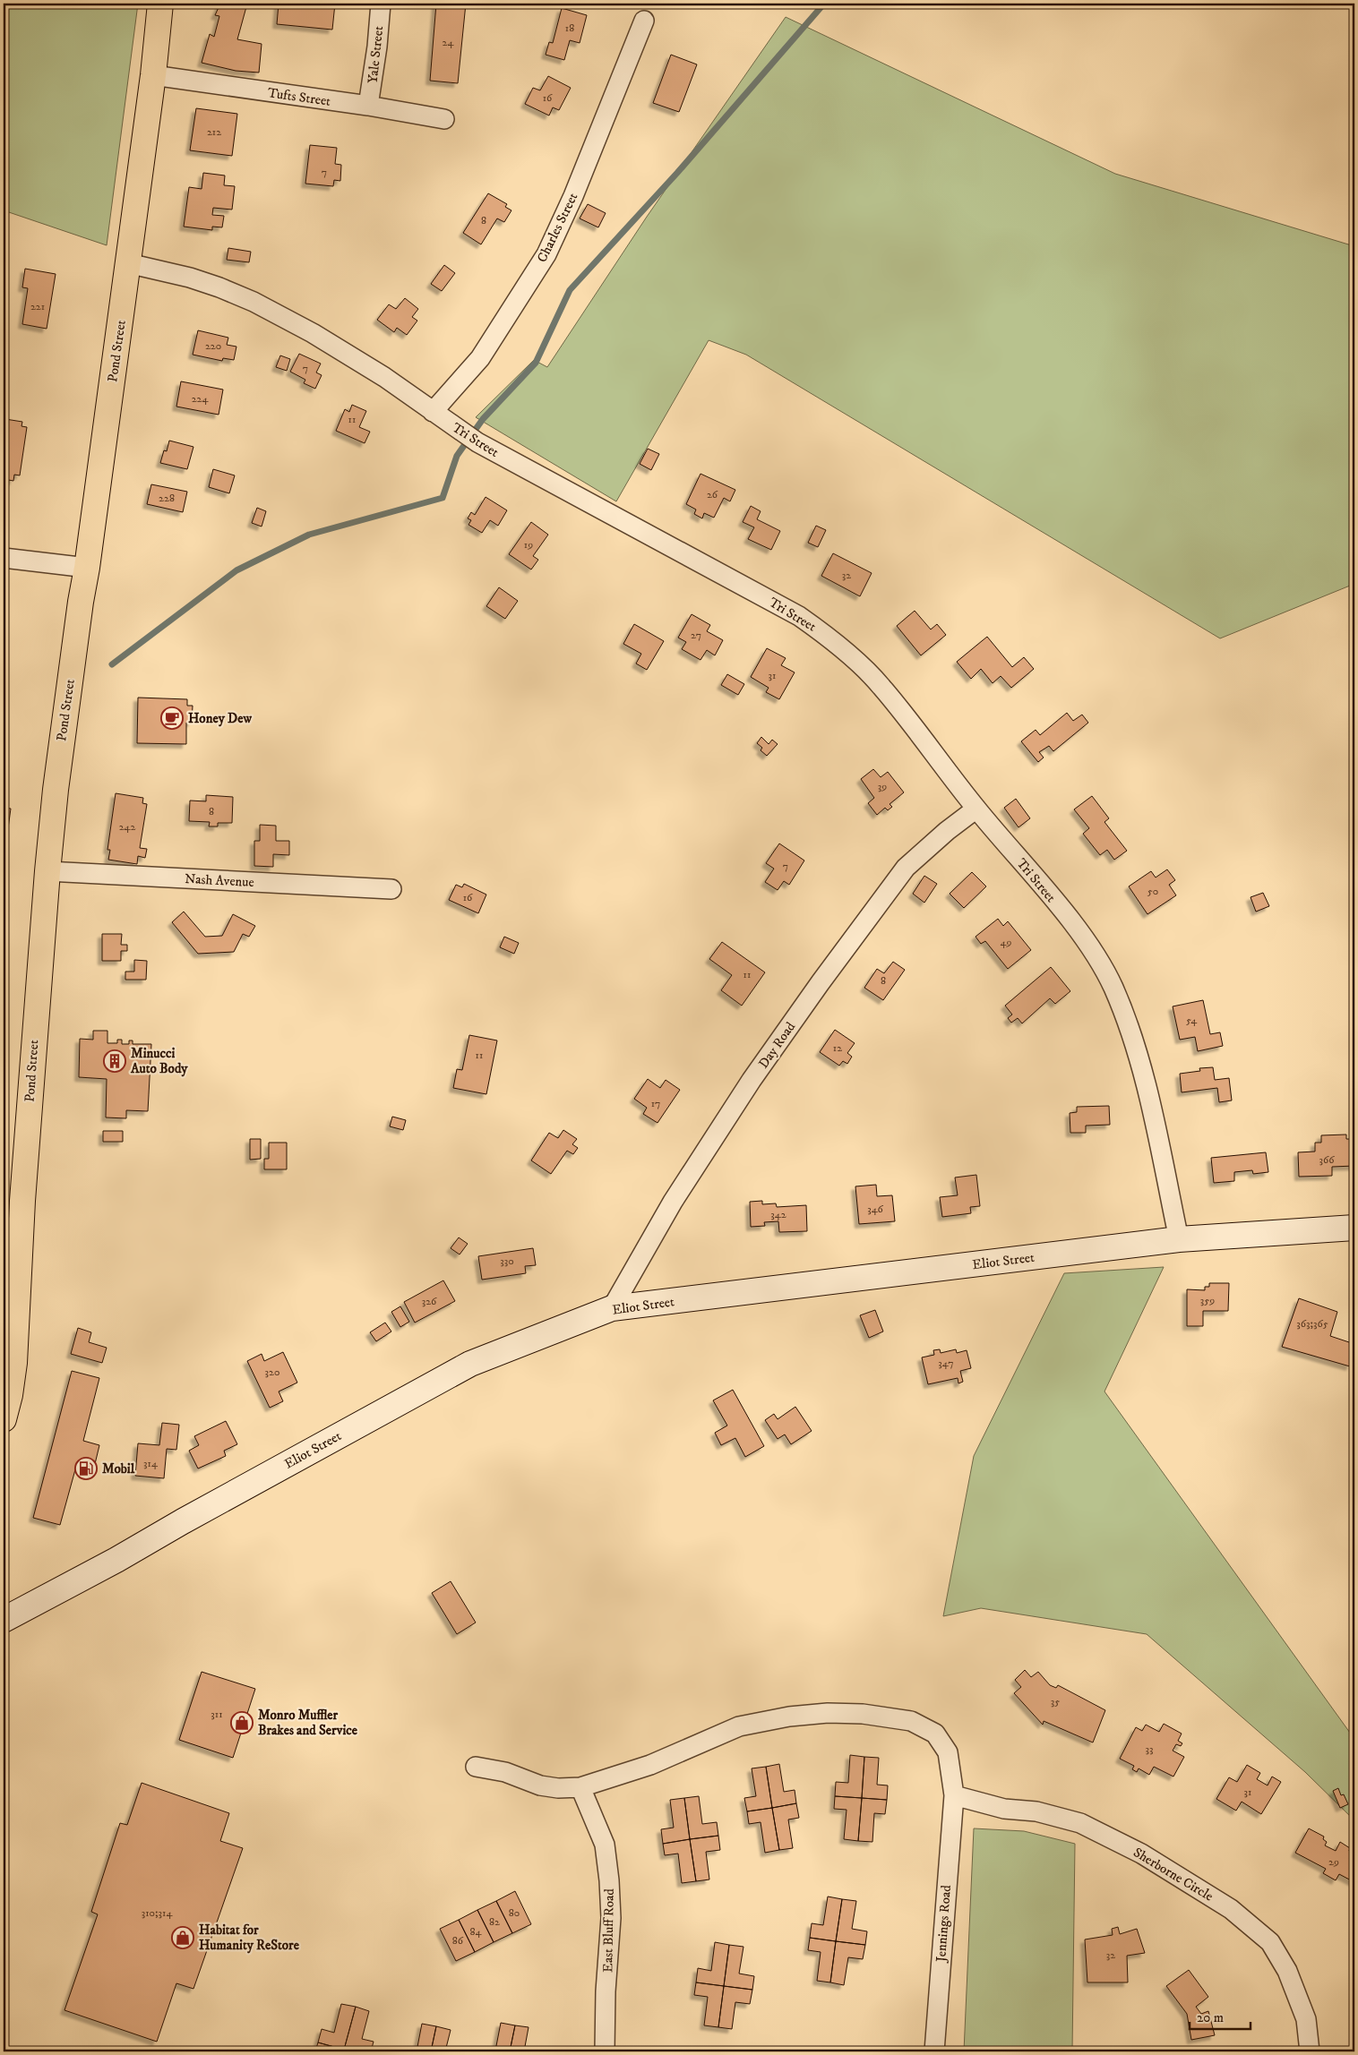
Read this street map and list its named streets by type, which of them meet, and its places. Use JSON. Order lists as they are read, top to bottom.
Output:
{
  "streets": {
    "main road": ["Pond Street"],
    "street": [
      "Yale Street",
      "Tufts Street",
      "Charles Street",
      "Tri Street",
      "Nash Avenue",
      "Day Road",
      "Eliot Street",
      "Sherborne Circle",
      "Jennings Road",
      "East Bluff Road"
    ]
  },
  "crossings": [
    ["Yale Street", "Tufts Street"],
    ["Tufts Street", "Pond Street"],
    ["Charles Street", "Tri Street"],
    ["Pond Street", "Tri Street"],
    ["Pond Street", "Nash Avenue"],
    ["Tri Street", "Day Road"],
    ["Tri Street", "Eliot Street"],
    ["Day Road", "Eliot Street"],
    ["Sherborne Circle", "Jennings Road"],
    ["Jennings Road", "East Bluff Road"]
  ],
  "places": {
    "cafe": ["Honey Dew"],
    "building": ["Minucci Auto Body"],
    "fuel station": ["Mobil"],
    "shop": ["Monro Muffler Brakes and Service", "Habitat for Humanity ReStore"]
  },
  "house_numbers": [
    "18",
    "24",
    "16",
    "212",
    "7",
    "8",
    "221",
    "220",
    "7",
    "224",
    "11",
    "26",
    "228",
    "19",
    "32",
    "27",
    "31",
    "39",
    "8",
    "242",
    "7",
    "50",
    "16",
    "49",
    "11",
    "8",
    "54",
    "12",
    "11",
    "17",
    "366",
    "346",
    "342",
    "330",
    "359",
    "326",
    "363;365",
    "347",
    "320",
    "314",
    "35",
    "311",
    "33",
    "31",
    "29",
    "310;314",
    "80",
    "82",
    "84",
    "86",
    "32"
  ],
  "scale_bar": "20 m"
}
